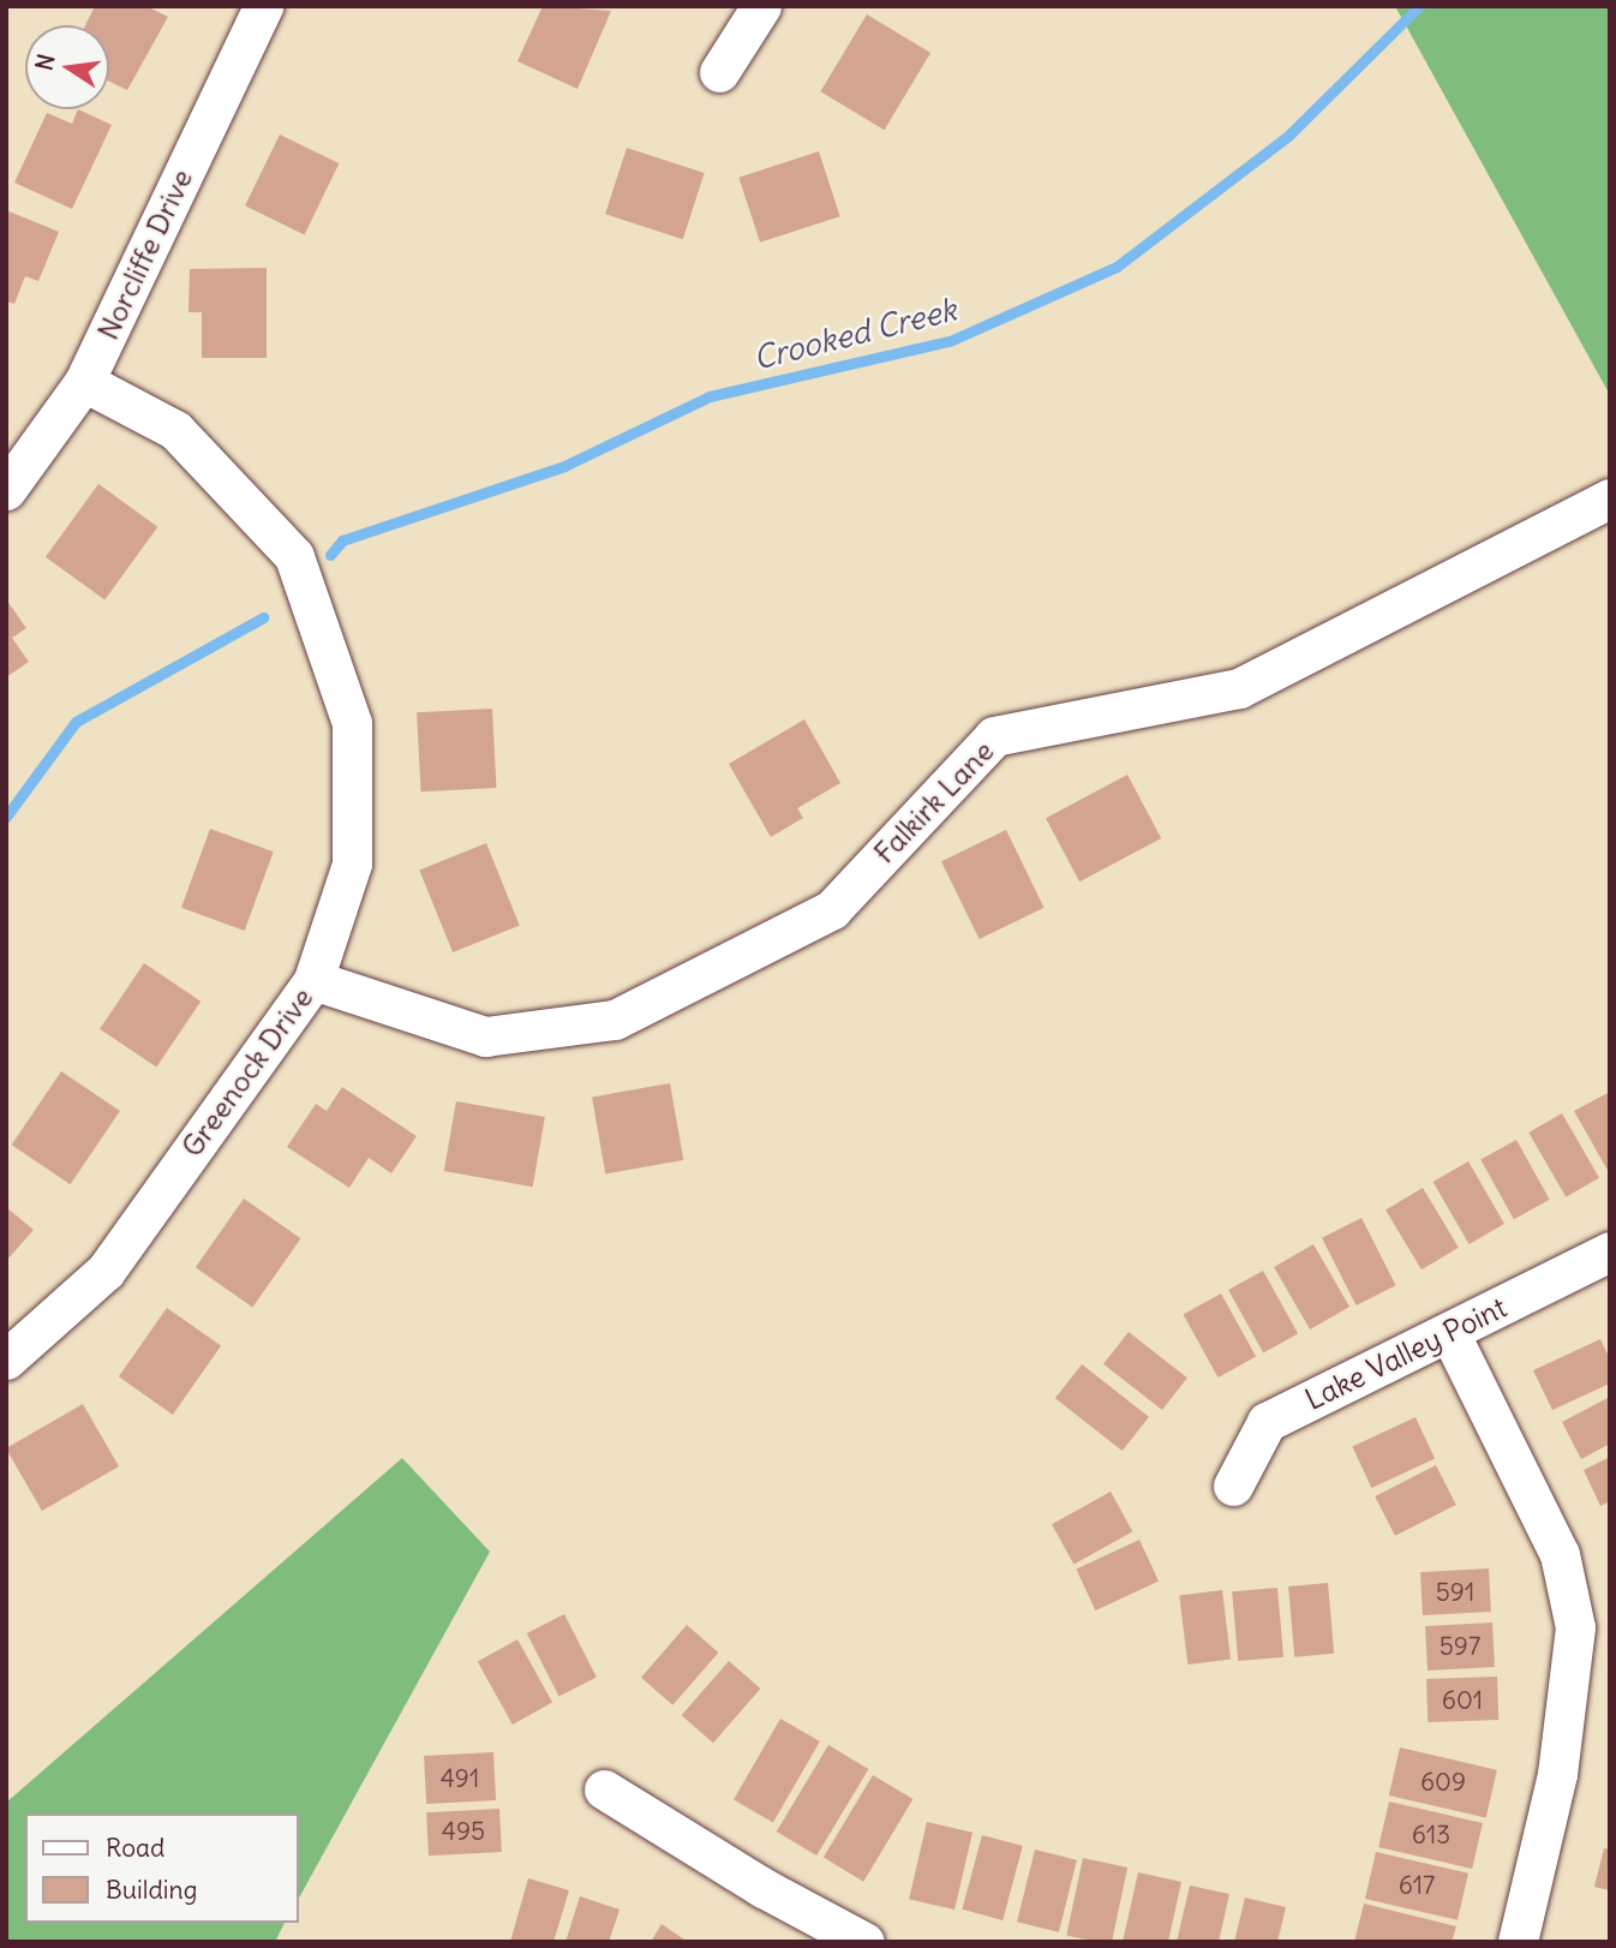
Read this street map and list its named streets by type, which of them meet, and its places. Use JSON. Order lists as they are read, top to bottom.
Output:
{
  "streets": {
    "street": [
      "Norcliffe Drive",
      "Falkirk Lane",
      "Greenock Drive",
      "Lake Valley Point"
    ]
  },
  "crossings": [
    ["Norcliffe Drive", "Greenock Drive"],
    ["Falkirk Lane", "Greenock Drive"]
  ],
  "water": ["Crooked Creek"],
  "house_numbers": [
    "591",
    "597",
    "601",
    "491",
    "609",
    "495",
    "613",
    "617"
  ],
  "legend": ["Road", "Building"],
  "north": "left"
}
